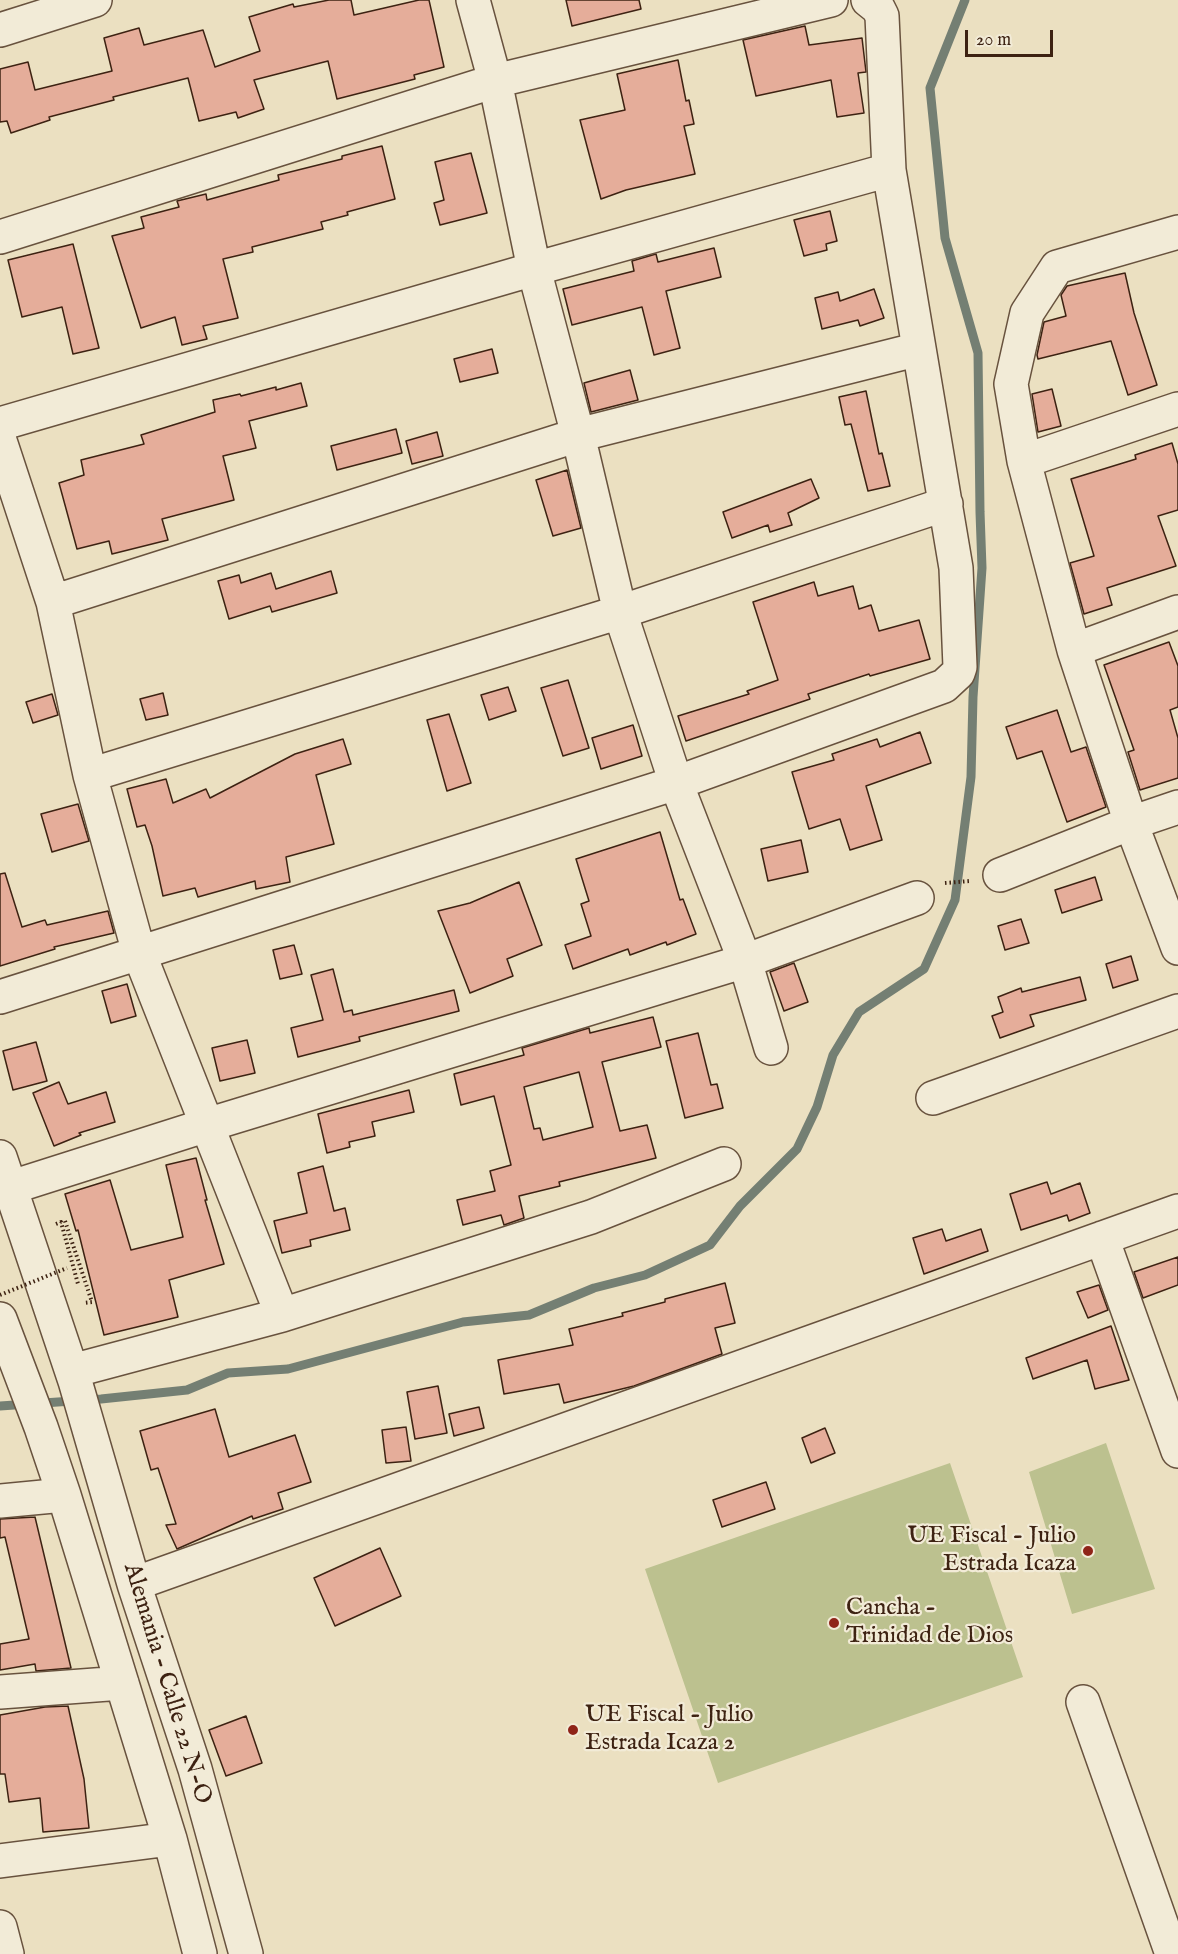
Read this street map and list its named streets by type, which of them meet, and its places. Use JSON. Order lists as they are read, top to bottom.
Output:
{
  "streets": {
    "street": ["Alemania - Calle 22 N-O"]
  },
  "places": ["UE Fiscal - Julio Estrada Icaza", "Cancha - Trinidad de Dios", "UE Fiscal - Julio Estrada Icaza 2"],
  "scale_bar": "20 m"
}
